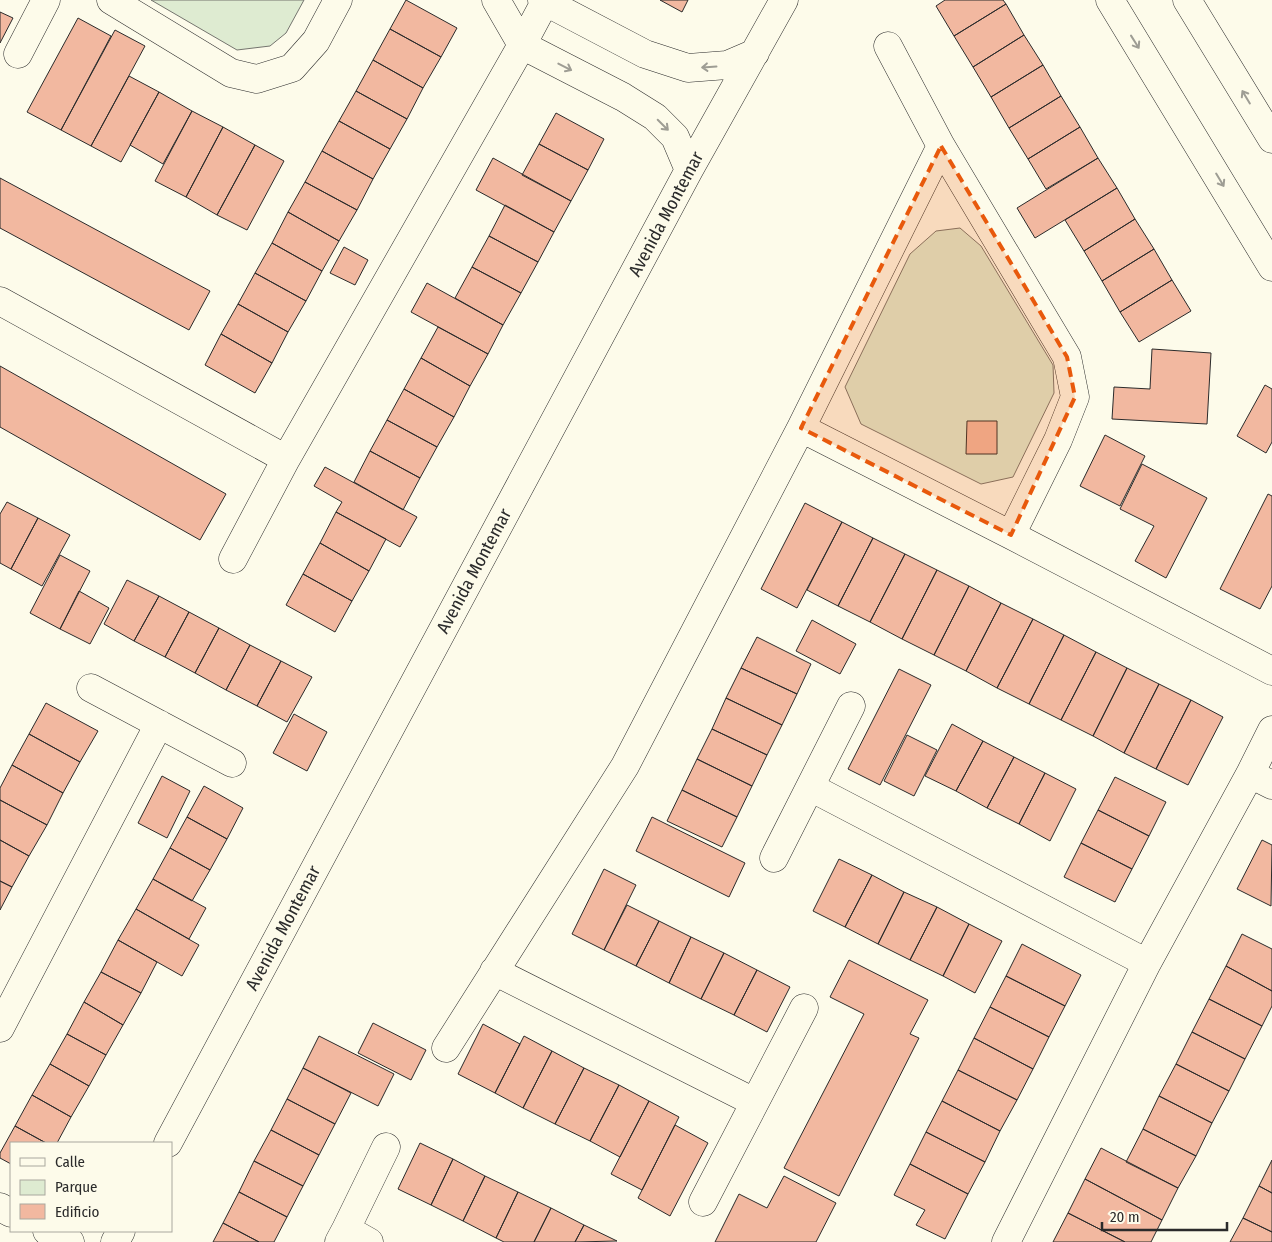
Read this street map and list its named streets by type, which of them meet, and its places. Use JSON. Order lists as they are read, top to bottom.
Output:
{
  "streets": {
    "street": ["Avenida Montemar"]
  },
  "legend": ["Calle", "Parque", "Edificio"],
  "scale_bar": "20 m"
}
